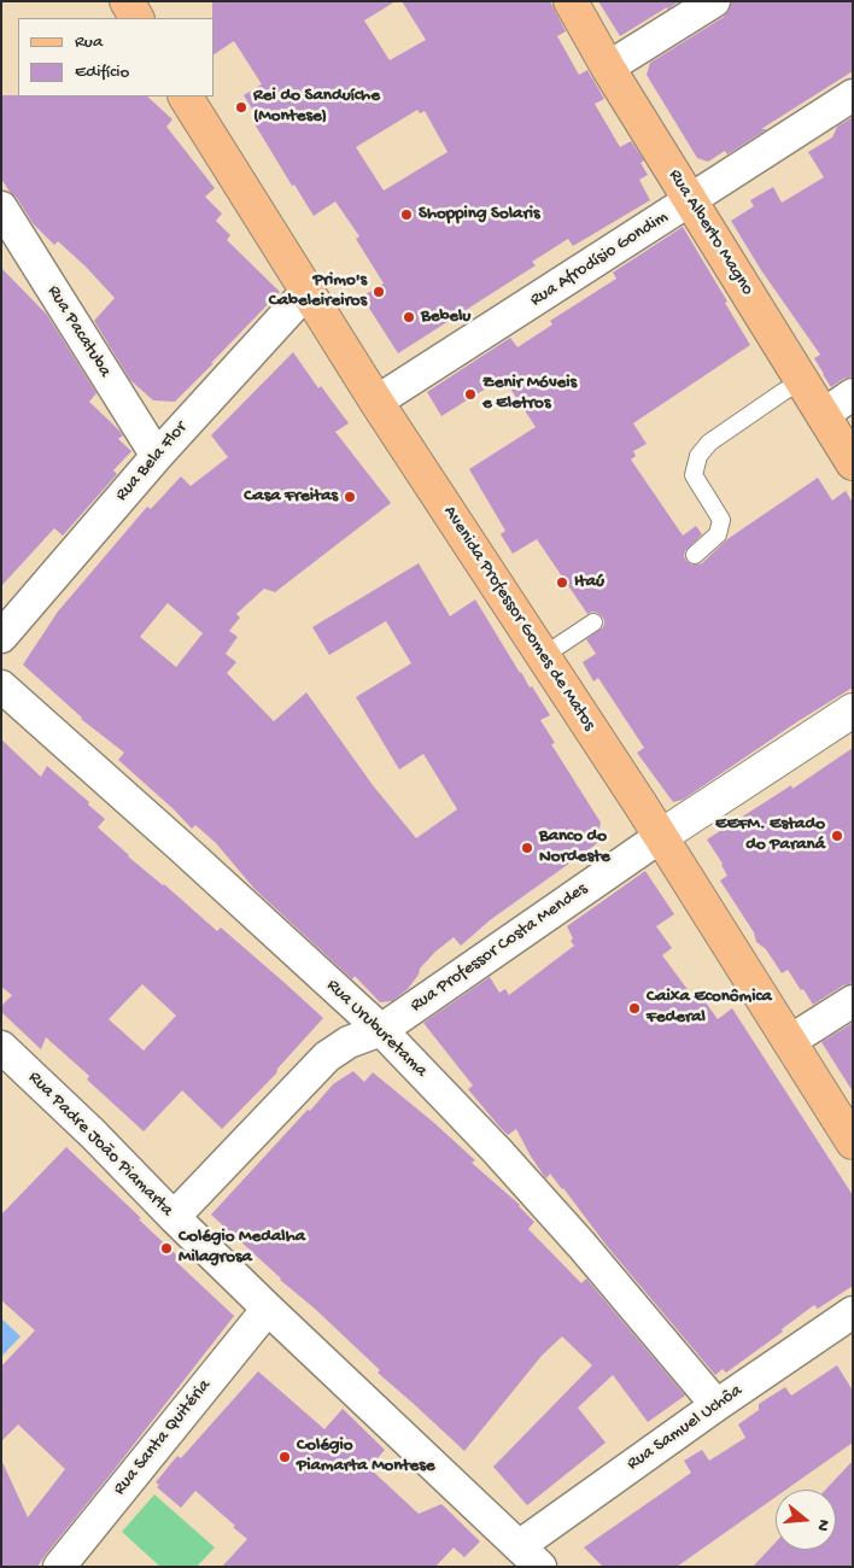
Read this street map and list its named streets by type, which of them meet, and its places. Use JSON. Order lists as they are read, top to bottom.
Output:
{
  "streets": {
    "main road": ["Rua Alberto Magno", "Avenida Professor Gomes de Matos"],
    "street": [
      "Rua Afrodísio Gondim",
      "Rua Pacatuba",
      "Rua Bela Flor",
      "Rua Professor Costa Mendes",
      "Rua Uruburetama",
      "Rua Padre João Piamarta",
      "Rua Samuel Uchôa",
      "Rua Santa Quitéria"
    ]
  },
  "crossings": [
    ["Rua Alberto Magno", "Rua Afrodísio Gondim"],
    ["Rua Afrodísio Gondim", "Avenida Professor Gomes de Matos"],
    ["Rua Pacatuba", "Rua Bela Flor"],
    ["Rua Bela Flor", "Avenida Professor Gomes de Matos"],
    ["Avenida Professor Gomes de Matos", "Rua Professor Costa Mendes"],
    ["Rua Professor Costa Mendes", "Rua Uruburetama"],
    ["Rua Professor Costa Mendes", "Rua Padre João Piamarta"],
    ["Rua Uruburetama", "Rua Samuel Uchôa"],
    ["Rua Padre João Piamarta", "Rua Samuel Uchôa"],
    ["Rua Padre João Piamarta", "Rua Santa Quitéria"]
  ],
  "places": [
    "Rei do Sanduíche (Montese)",
    "Shopping Solaris",
    "Primo's Cabeleireiros",
    "Bebelu",
    "Zenir Móveis e Eletros",
    "Casa Freitas",
    "Itaú",
    "EEFM. Estado do Paraná",
    "Banco do Nordeste",
    "Caixa Econômica Federal",
    "Colégio Medalha Milagrosa",
    "Colégio Piamarta Montese"
  ],
  "legend": ["Rua", "Edifício"],
  "north": "right"
}
